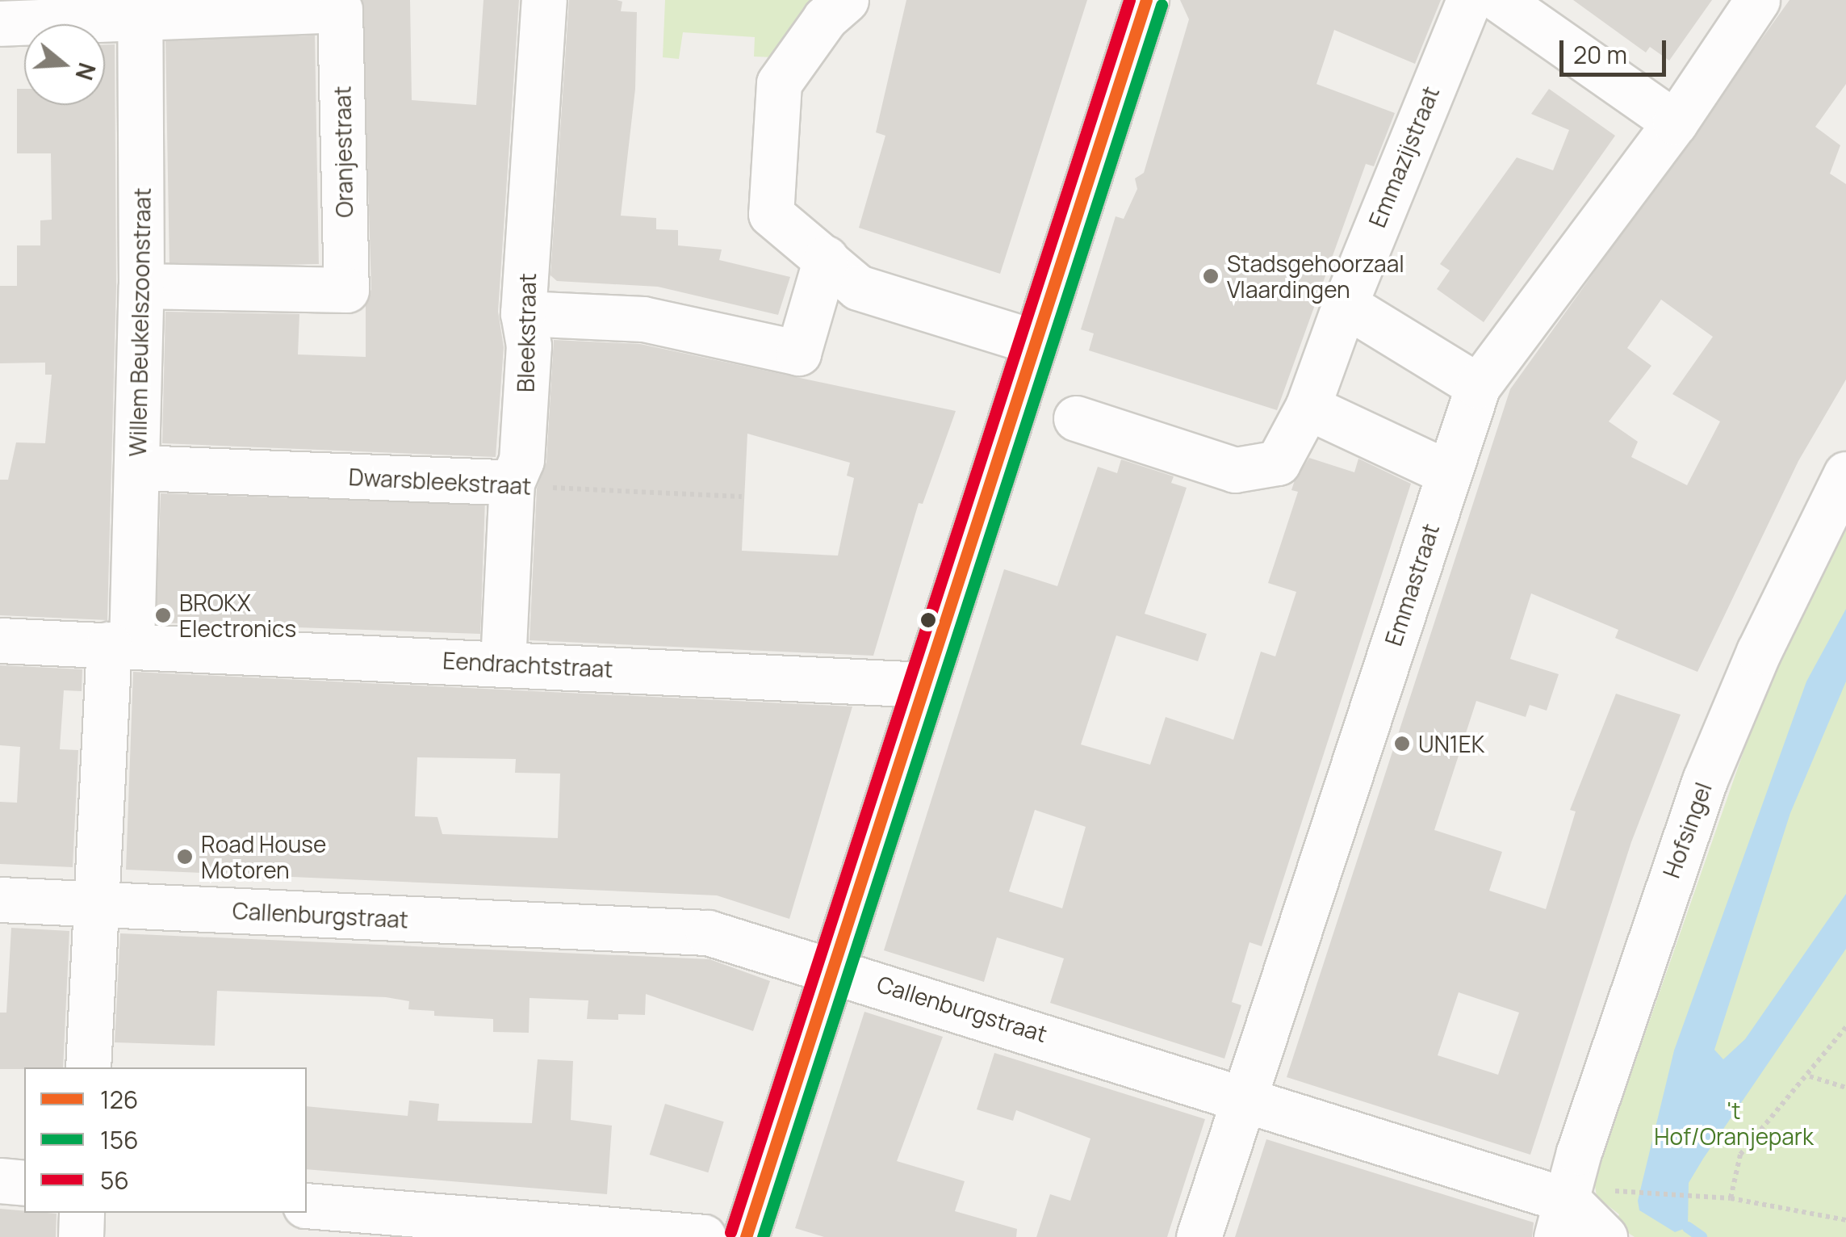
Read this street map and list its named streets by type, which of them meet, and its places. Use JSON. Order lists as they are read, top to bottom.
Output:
{
  "streets": {
    "street": [
      "Oranjestraat",
      "Emmazijstraat",
      "Willem Beukelszoonstraat",
      "Bleekstraat",
      "Dwarsbleekstraat",
      "Emmastraat",
      "Eendrachtstraat",
      "Hofsingel",
      "Callenburgstraat"
    ]
  },
  "crossings": [
    ["Oranjestraat", "Willem Beukelszoonstraat"],
    ["Willem Beukelszoonstraat", "Dwarsbleekstraat"],
    ["Willem Beukelszoonstraat", "Eendrachtstraat"],
    ["Willem Beukelszoonstraat", "Callenburgstraat"],
    ["Bleekstraat", "Dwarsbleekstraat"],
    ["Bleekstraat", "Eendrachtstraat"],
    ["Emmastraat", "Callenburgstraat"],
    ["Hofsingel", "Callenburgstraat"]
  ],
  "parks": ["'t Hof/Oranjepark"],
  "places": [
    "Stadsgehoorzaal Vlaardingen",
    "BROKX Electronics",
    "UN1EK",
    "Road House Motoren"
  ],
  "lines": ["transit line 126", "transit line 56", "transit line 156"],
  "legend": ["126", "156", "56"],
  "scale_bar": "20 m",
  "north": "right"
}
